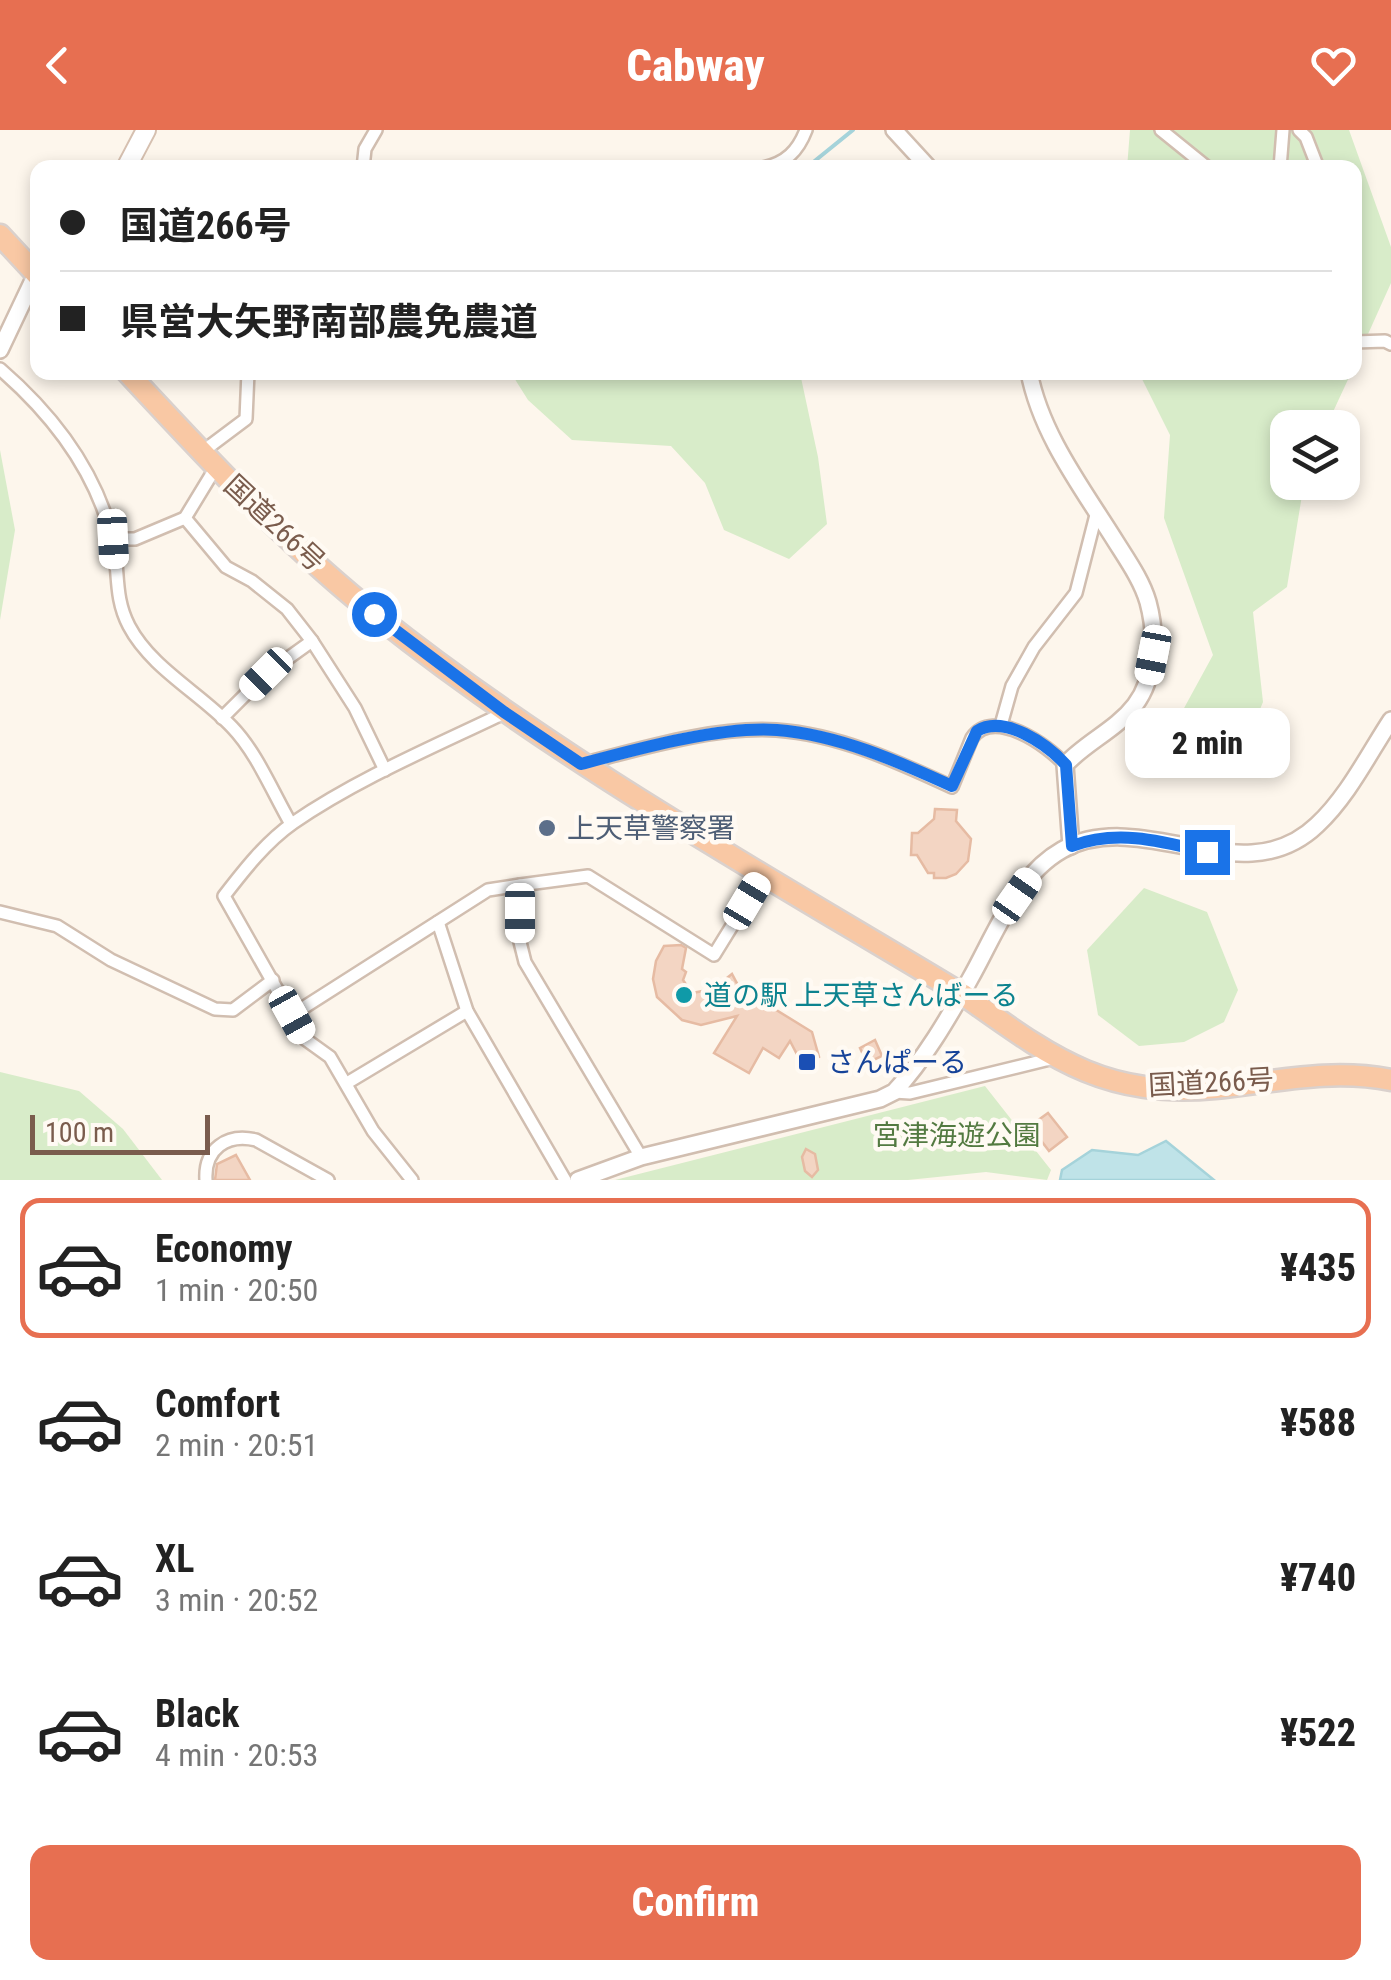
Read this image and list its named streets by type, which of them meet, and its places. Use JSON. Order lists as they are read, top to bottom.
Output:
{
  "streets": {
    "highway": ["国道266号"]
  },
  "parks": ["宮津海遊公園"],
  "places": {
    "other": ["上天草警察署", "道の駅 上天草さんばーる"],
    "transit": ["さんぱーる"]
  },
  "scale_bar": "100 m",
  "page": {
    "header": "Cabway",
    "banner": ["国道266号", "県営大矢野南部農免農道"],
    "bubble": "2 min",
    "scale": "100 m",
    "list": [
      {
        "name": "Economy",
        "note": "1 min · 20:50",
        "value": "¥435"
      },
      {
        "name": "Comfort",
        "note": "2 min · 20:51",
        "value": "¥588"
      },
      {
        "name": "XL",
        "note": "3 min · 20:52",
        "value": "¥740"
      },
      {
        "name": "Black",
        "note": "4 min · 20:53",
        "value": "¥522"
      }
    ],
    "buttons": "Confirm"
  }
}
